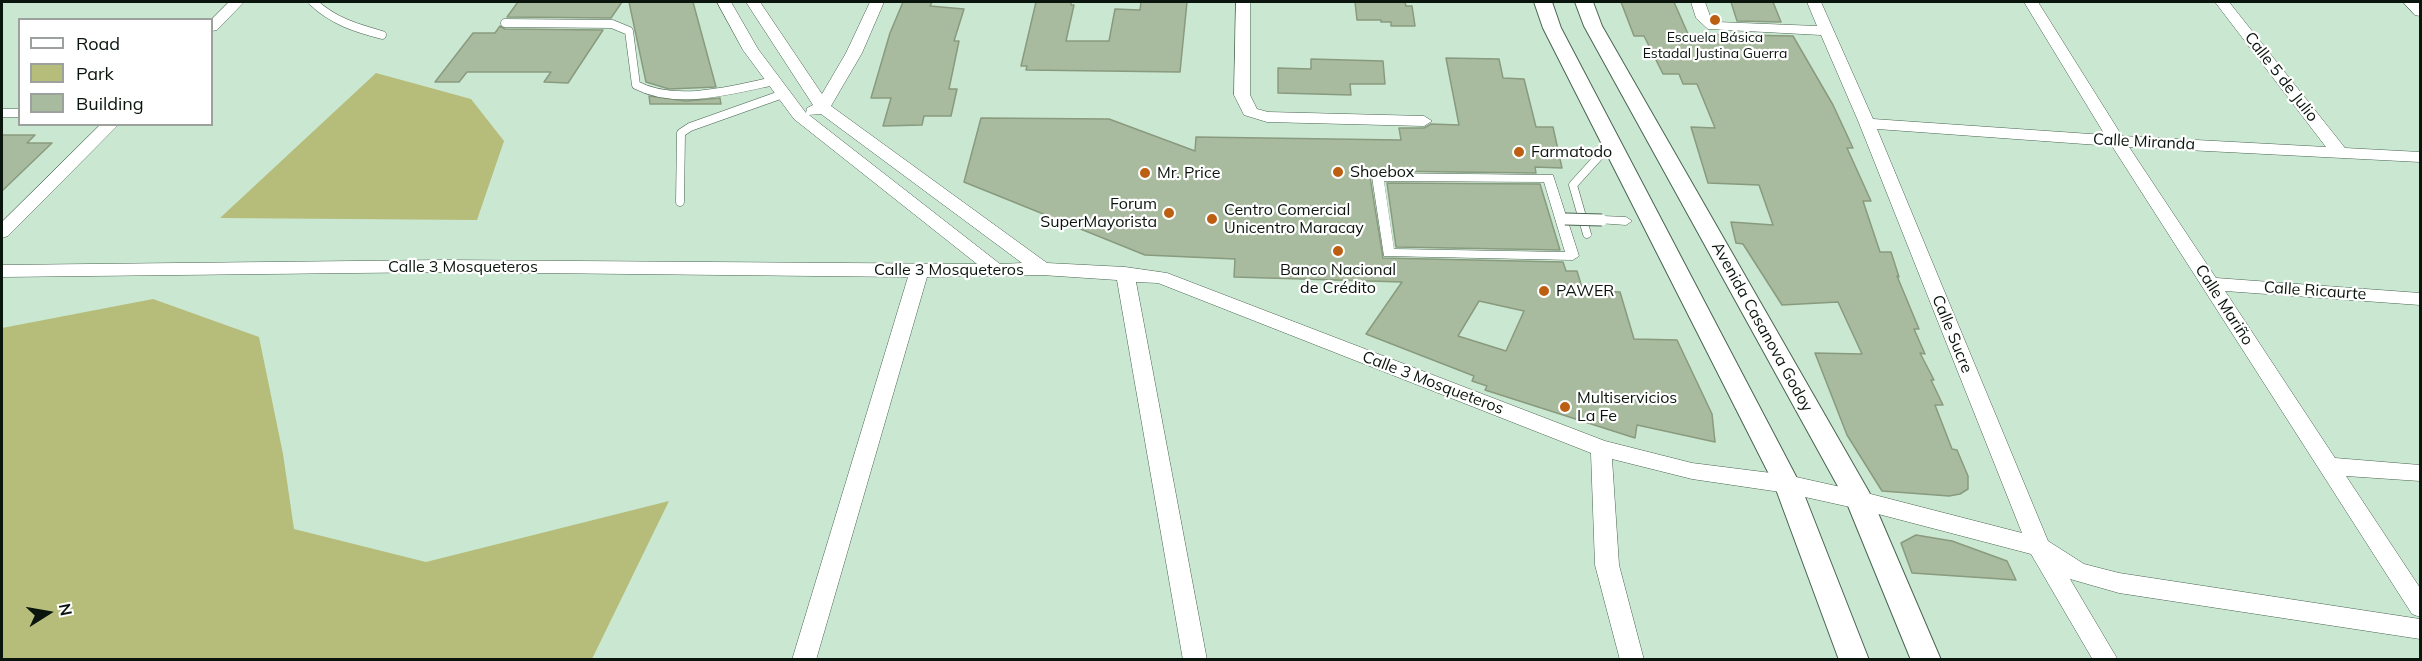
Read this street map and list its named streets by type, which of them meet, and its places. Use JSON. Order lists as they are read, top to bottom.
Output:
{
  "streets": {
    "street": [
      "Calle 5 de Julio",
      "Calle Miranda",
      "Calle 3 Mosqueteros",
      "Calle Ricaurte",
      "Calle Mariño",
      "Avenida Casanova Godoy",
      "Calle Sucre"
    ]
  },
  "crossings": [
    ["Calle 5 de Julio", "Calle Miranda"],
    ["Calle Miranda", "Calle Mariño"],
    ["Calle Miranda", "Calle Sucre"],
    ["Calle 3 Mosqueteros", "Avenida Casanova Godoy"],
    ["Calle 3 Mosqueteros", "Calle Sucre"],
    ["Calle Ricaurte", "Calle Mariño"]
  ],
  "places": [
    "Escuela Básica Estadal Justina Guerra",
    "Farmatodo",
    "Shoebox",
    "Mr. Price",
    "Forum SuperMayorista",
    "Centro Comercial Unicentro Maracay",
    "Banco Nacional de Crédito",
    "PAWER",
    "Multiservicios La Fe"
  ],
  "legend": ["Road", "Park", "Building"],
  "north": "right"
}
